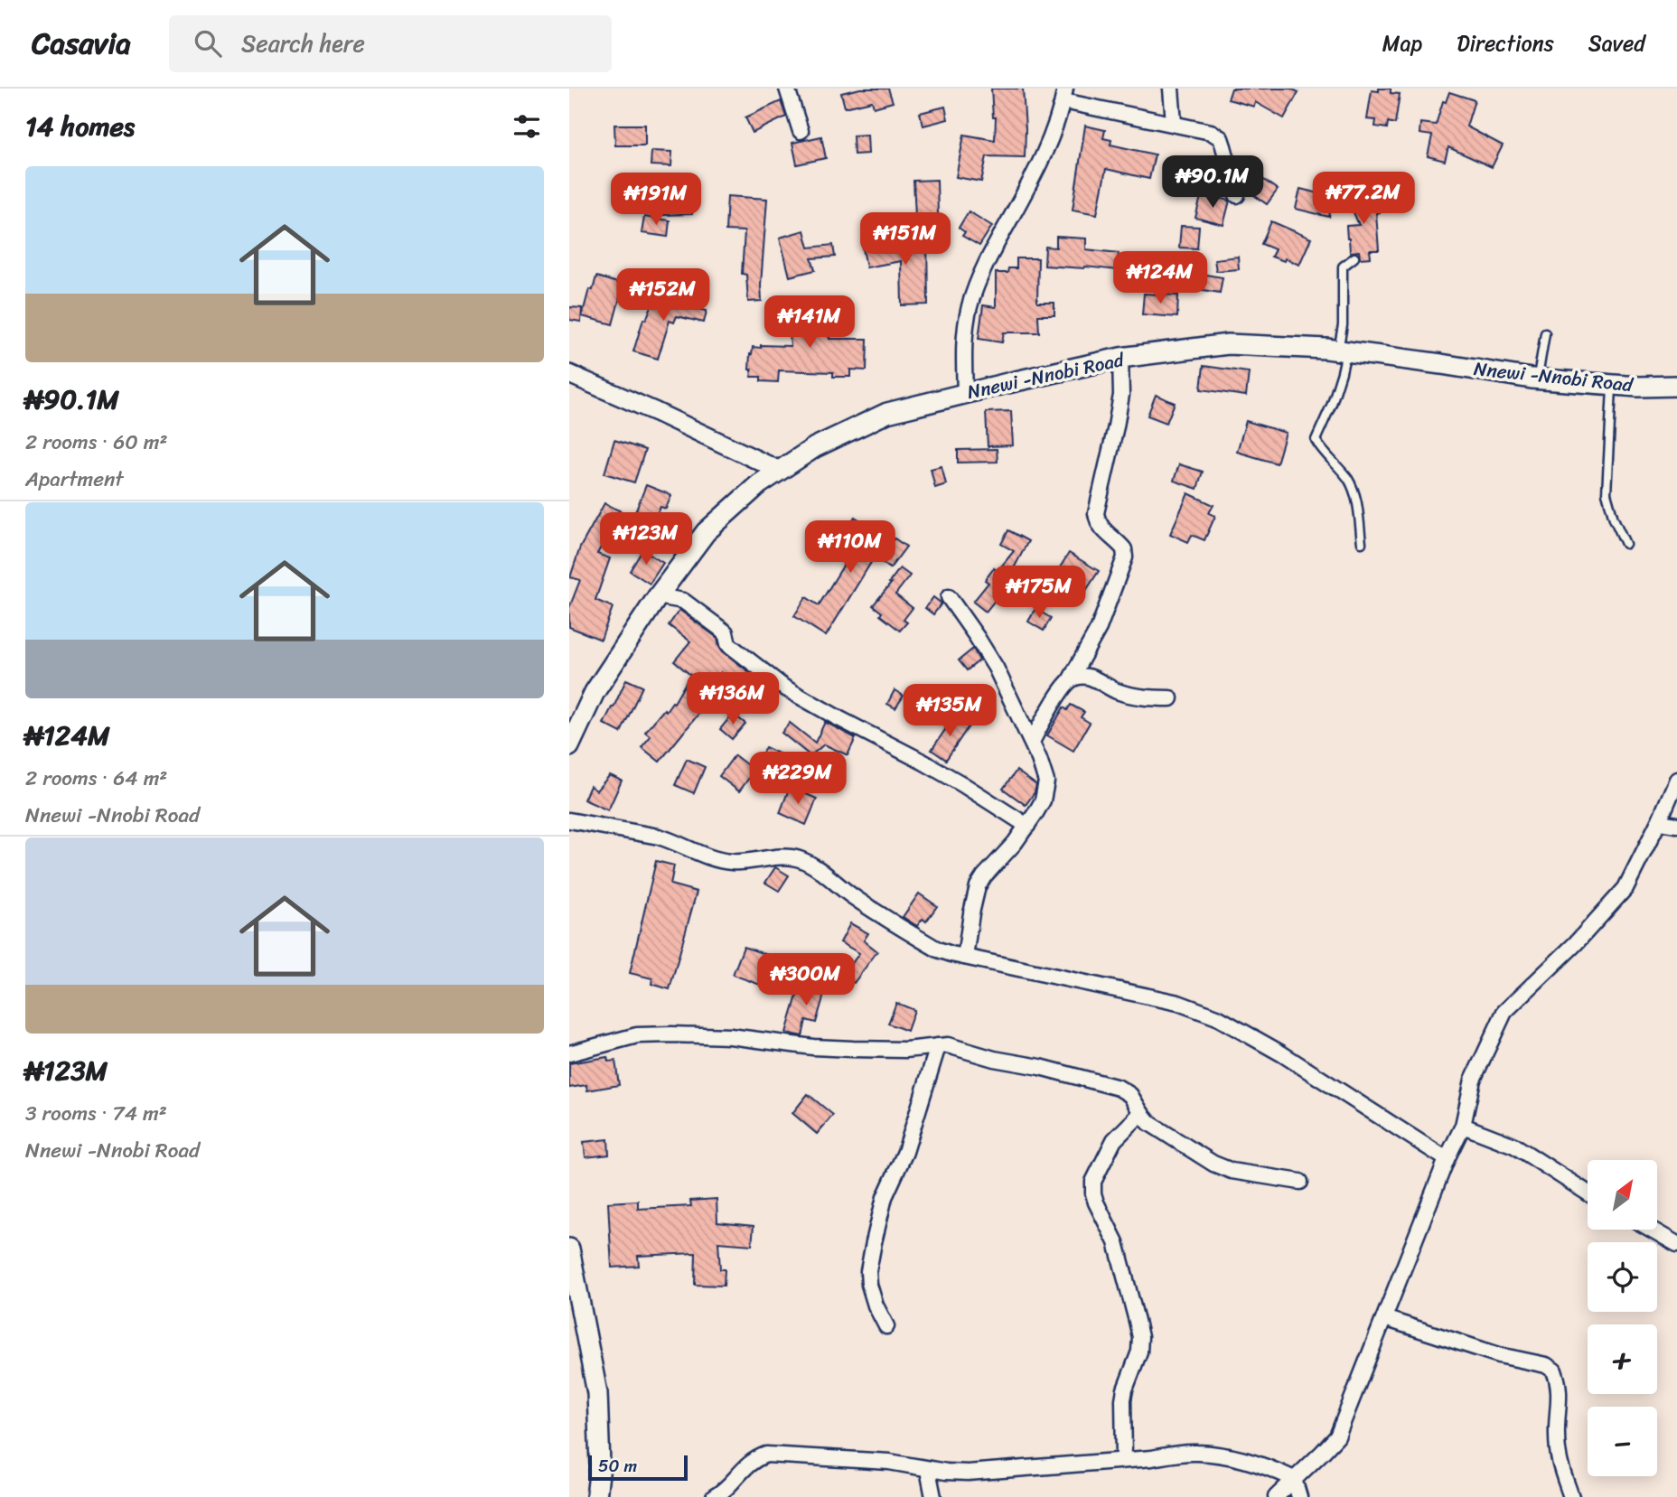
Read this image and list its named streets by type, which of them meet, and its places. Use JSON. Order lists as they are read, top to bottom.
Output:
{
  "streets": {
    "main road": ["Nnewi -Nnobi Road"]
  },
  "scale_bar": "50 m",
  "north": "top right",
  "page": {
    "header": "Casavia",
    "search": "Search here",
    "nav": ["Map", "Directions", "Saved"],
    "heading": "14 homes",
    "price": [
      "₦90.1M",
      "₦77.2M",
      "₦191M",
      "₦151M",
      "₦124M",
      "₦152M",
      "₦141M",
      "₦123M",
      "₦110M",
      "₦175M",
      "₦136M",
      "₦135M",
      "₦229M",
      "₦300M"
    ],
    "list": [
      {
        "name": "₦90.1M",
        "note": "2 rooms · 60 m² · Apartment"
      },
      {
        "name": "₦124M",
        "note": "2 rooms · 64 m² · Nnewi -Nnobi Road"
      },
      {
        "name": "₦123M",
        "note": "3 rooms · 74 m² · Nnewi -Nnobi Road"
      }
    ],
    "map_buttons": ["+", "−"],
    "scale": "50 m"
  }
}
